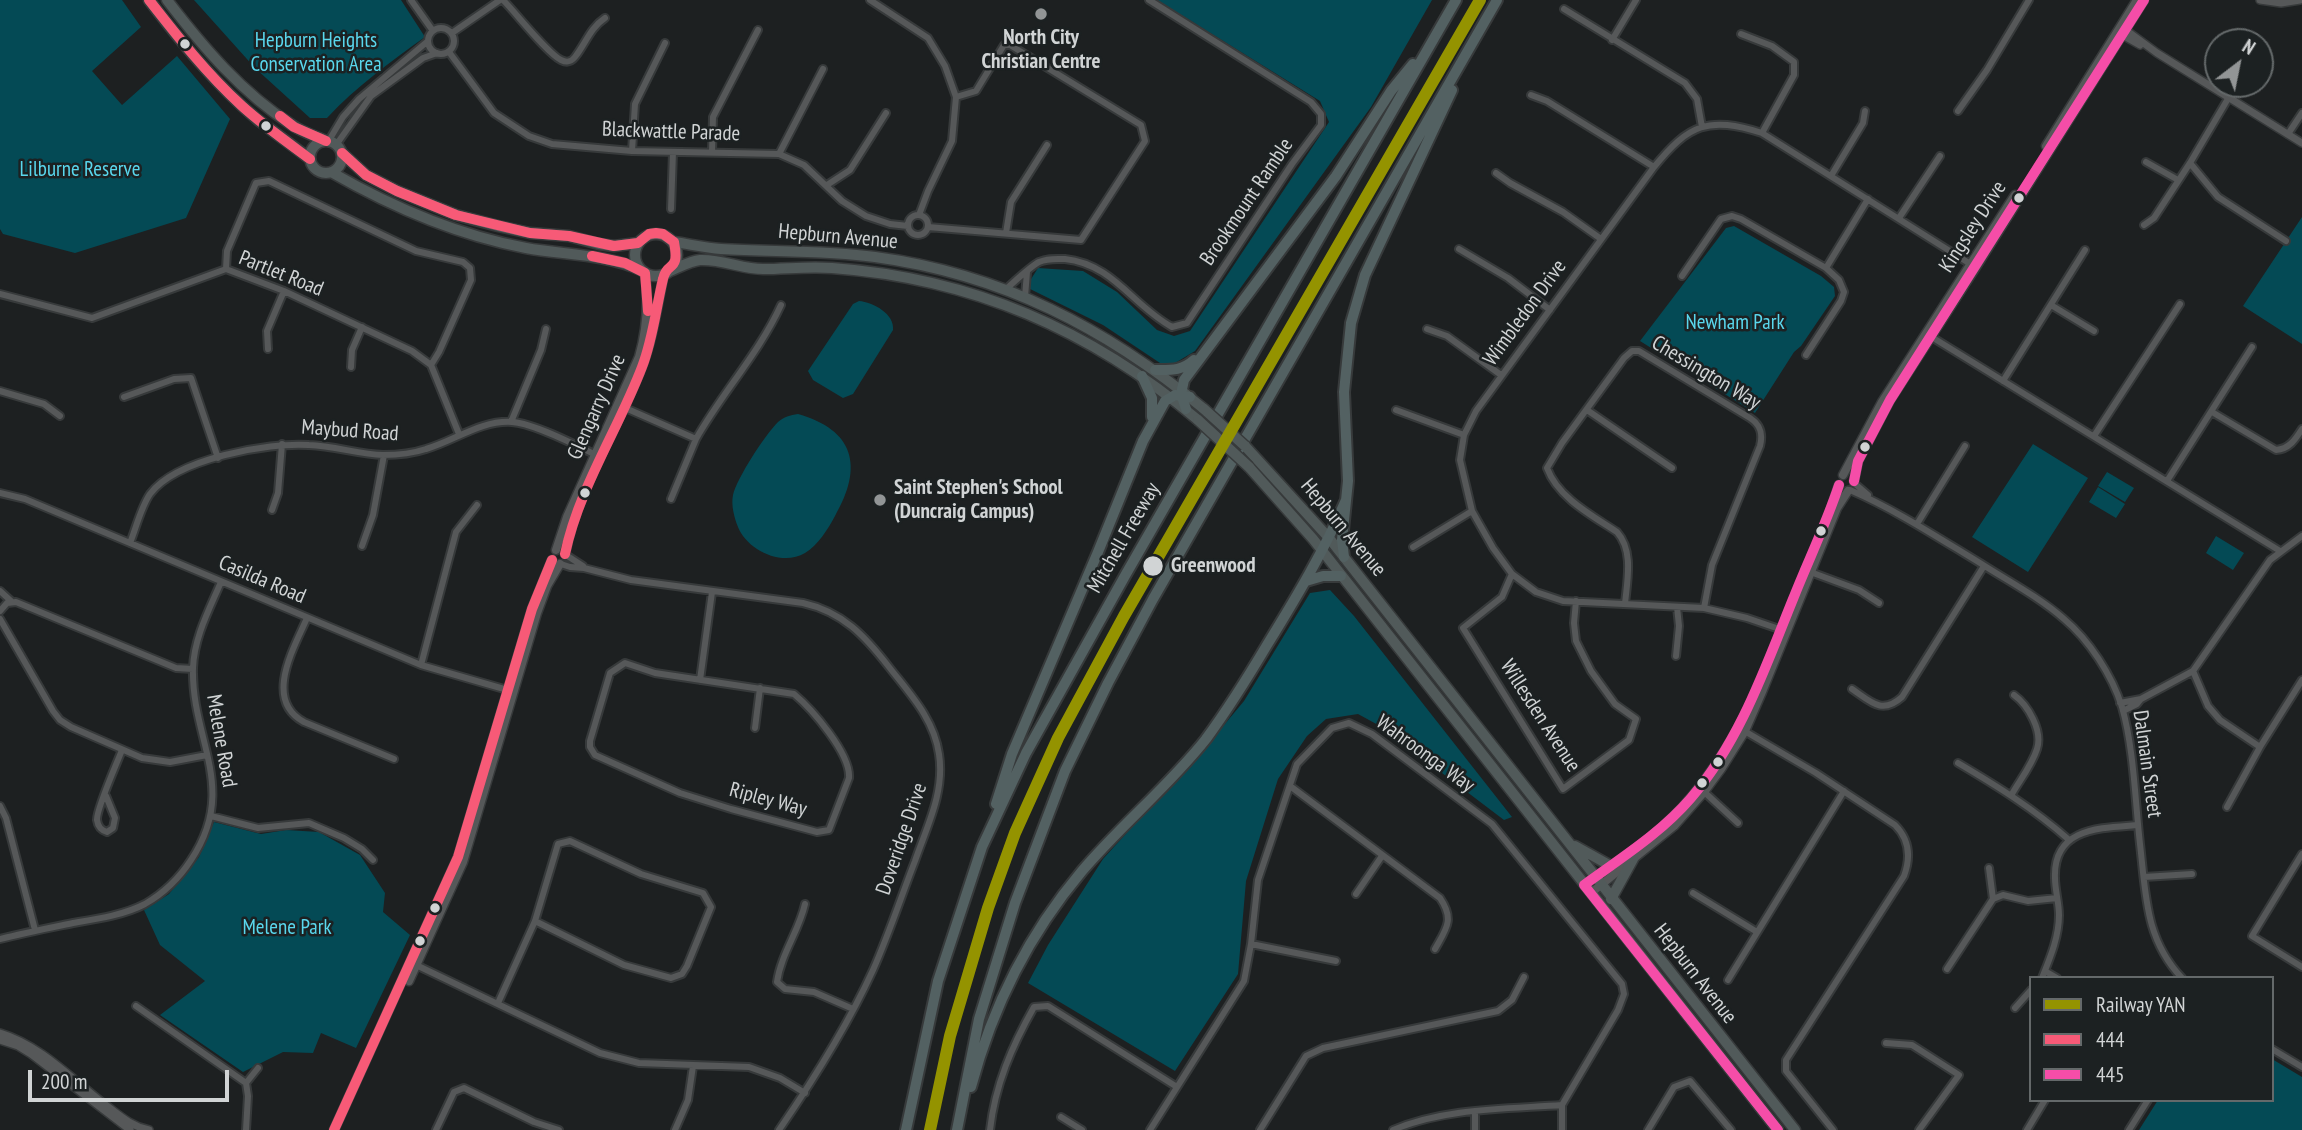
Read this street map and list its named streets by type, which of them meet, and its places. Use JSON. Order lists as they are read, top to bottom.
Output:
{
  "streets": {
    "highway": ["Mitchell Freeway"],
    "main road": ["Kingsley Drive", "Hepburn Avenue", "Glengarry Drive"],
    "street": [
      "Blackwattle Parade",
      "Brookmount Ramble",
      "Partlet Road",
      "Wimbledon Drive",
      "Chessington Way",
      "Maybud Road",
      "Casilda Road",
      "Willesden Avenue",
      "Melene Road",
      "Wahroonga Way",
      "Dalmain Street",
      "Ripley Way",
      "Doveridge Drive"
    ]
  },
  "crossings": [
    ["Brookmount Ramble", "Hepburn Avenue"],
    ["Kingsley Drive", "Hepburn Avenue"],
    ["Kingsley Drive", "Wimbledon Drive"],
    ["Kingsley Drive", "Dalmain Street"],
    ["Hepburn Avenue", "Glengarry Drive"],
    ["Wimbledon Drive", "Chessington Way"],
    ["Wimbledon Drive", "Willesden Avenue"],
    ["Glengarry Drive", "Maybud Road"],
    ["Glengarry Drive", "Doveridge Drive"],
    ["Maybud Road", "Casilda Road"],
    ["Casilda Road", "Melene Road"]
  ],
  "parks": [
    "Hepburn Heights Conservation Area",
    "Lilburne Reserve",
    "Newham Park",
    "Melene Park"
  ],
  "places": ["North City Christian Centre", "Saint Stephen's School (Duncraig Campus)", "Greenwood"],
  "lines": ["rail line YAN", "transit line 444", "transit line 445"],
  "legend": ["Railway YAN", "444", "445"],
  "scale_bar": "200 m",
  "north": "top right"
}
